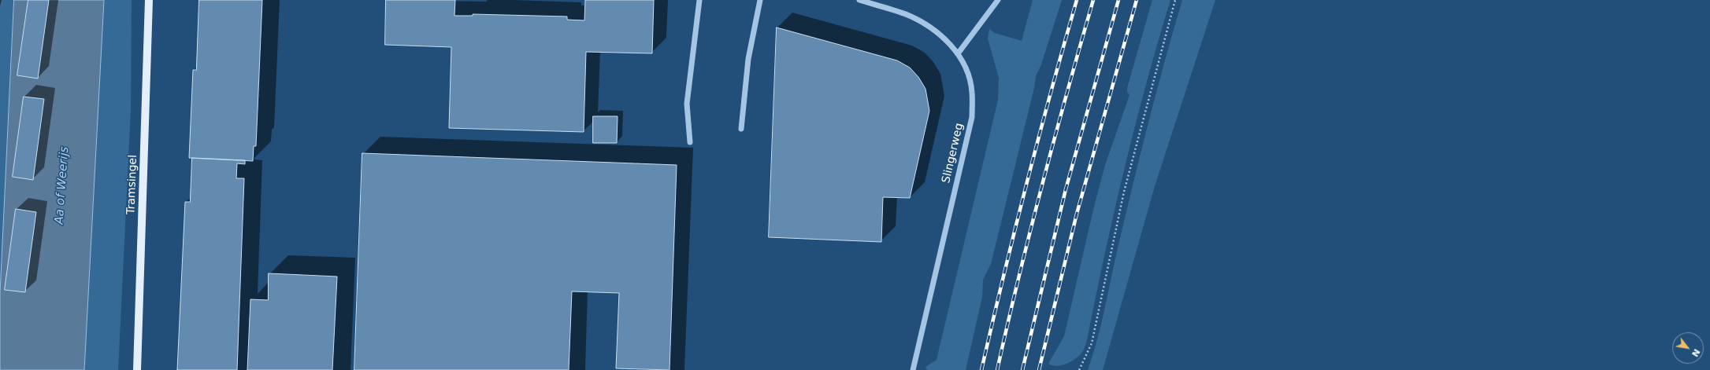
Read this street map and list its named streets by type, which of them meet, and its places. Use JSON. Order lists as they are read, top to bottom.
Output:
{
  "streets": {
    "main road": ["Tramsingel"],
    "street": ["Slingerweg"]
  },
  "water": ["Aa of Weerijs"],
  "north": "bottom right"
}
